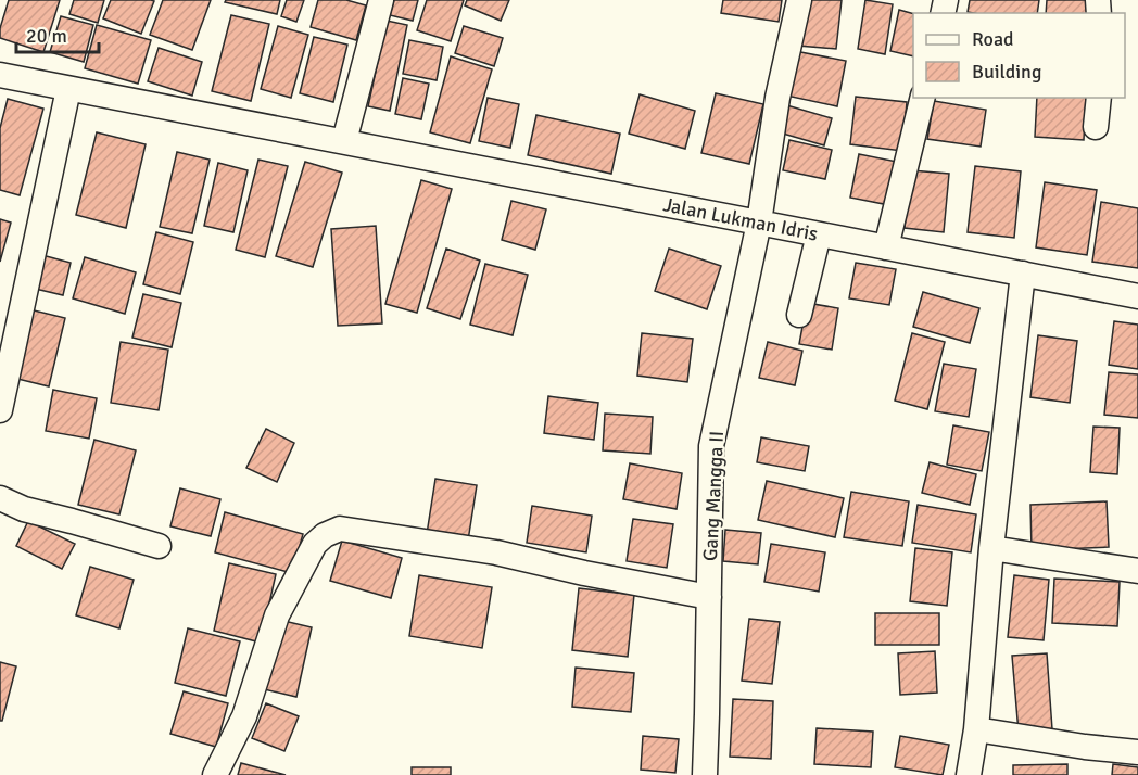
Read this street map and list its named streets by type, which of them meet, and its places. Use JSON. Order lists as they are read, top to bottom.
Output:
{
  "streets": {
    "street": ["Jalan Lukman Idris", "Gang Mangga II"]
  },
  "crossings": [
    ["Jalan Lukman Idris", "Gang Mangga II"]
  ],
  "legend": ["Road", "Building"],
  "scale_bar": "20 m"
}
